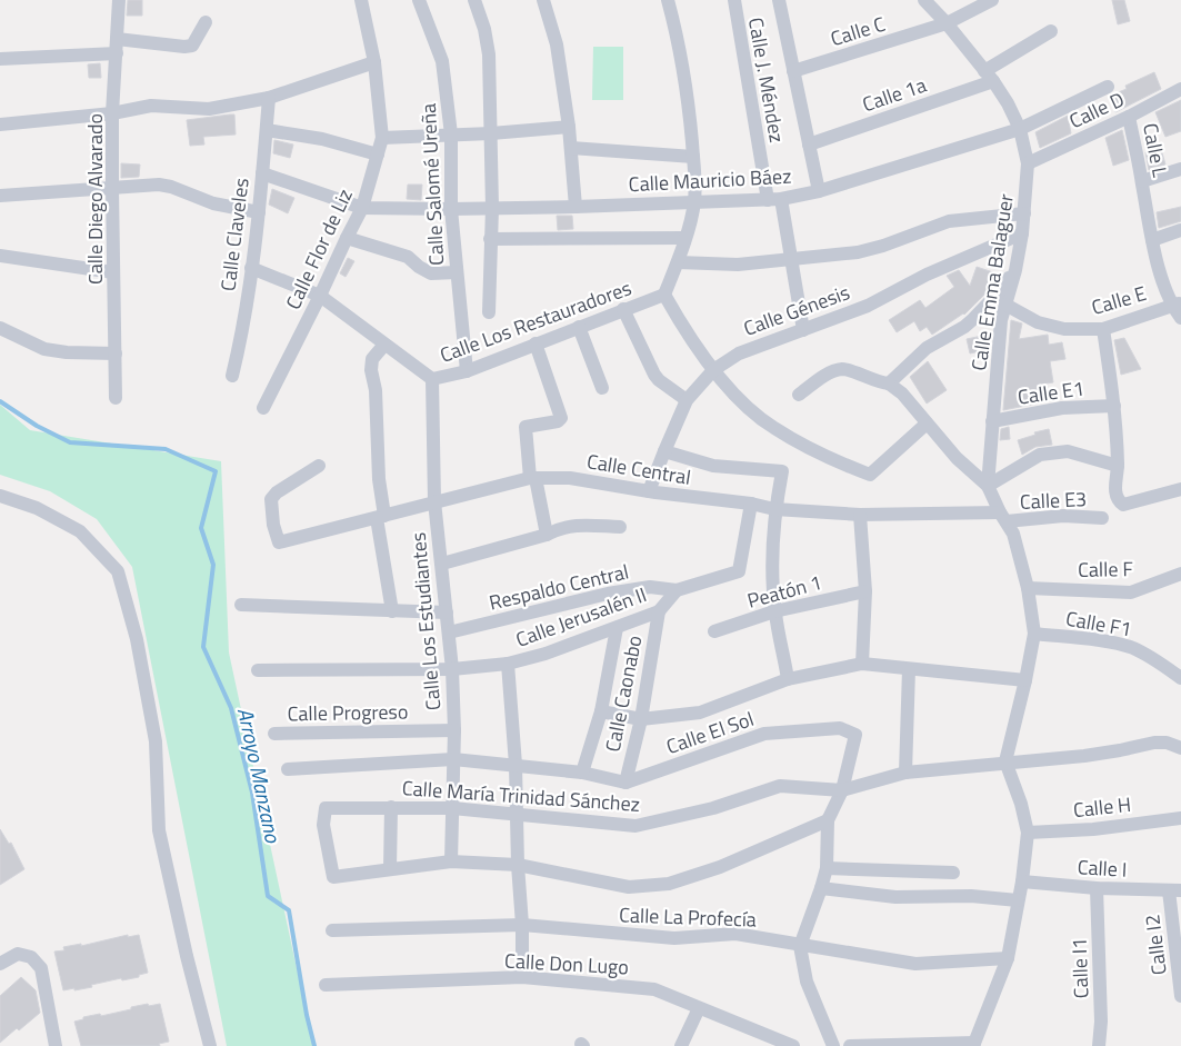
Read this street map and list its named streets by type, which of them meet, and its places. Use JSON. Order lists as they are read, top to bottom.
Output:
{
  "streets": {
    "street": [
      "Calle C",
      "Calle J. Méndez",
      "Calle 1a",
      "Calle D",
      "Calle L",
      "Calle Mauricio Báez",
      "Calle Salomé Ureña",
      "Calle Diego Alvarado",
      "Calle Claveles",
      "Calle Flor de Liz",
      "Calle Emma Balaguer",
      "Calle E",
      "Calle Génesis",
      "Calle Los Restauradores",
      "Calle E1",
      "Calle Central",
      "Calle E3",
      "Calle F",
      "Respaldo Central",
      "Peatón 1",
      "Calle Jerusalén II",
      "Calle Los Estudiantes",
      "Calle F1",
      "Calle Caonabo",
      "Calle Progreso",
      "Calle El Sol",
      "Calle María Trinidad Sánchez",
      "Calle H",
      "Calle I",
      "Calle La Profecía",
      "Calle I2",
      "Calle Don Lugo",
      "Calle I1"
    ]
  },
  "crossings": [
    ["Calle C", "Calle Emma Balaguer"],
    ["Calle J. Méndez", "Calle Mauricio Báez"],
    ["Calle J. Méndez", "Calle Génesis"],
    ["Calle 1a", "Calle Emma Balaguer"],
    ["Calle D", "Calle L"],
    ["Calle D", "Calle Emma Balaguer"],
    ["Calle L", "Calle E"],
    ["Calle Mauricio Báez", "Calle Salomé Ureña"],
    ["Calle Mauricio Báez", "Calle Claveles"],
    ["Calle Mauricio Báez", "Calle Flor de Liz"],
    ["Calle Mauricio Báez", "Calle Emma Balaguer"],
    ["Calle Salomé Ureña", "Calle Los Restauradores"],
    ["Calle Claveles", "Calle Los Restauradores"],
    ["Calle Flor de Liz", "Calle Los Restauradores"],
    ["Calle Emma Balaguer", "Calle E"],
    ["Calle Emma Balaguer", "Calle Génesis"],
    ["Calle Emma Balaguer", "Calle E1"],
    ["Calle Emma Balaguer", "Calle Central"],
    ["Calle Emma Balaguer", "Calle E3"],
    ["Calle Emma Balaguer", "Calle F"],
    ["Calle Emma Balaguer", "Calle F1"],
    ["Calle Emma Balaguer", "Calle María Trinidad Sánchez"],
    ["Calle Génesis", "Calle Central"],
    ["Calle Los Restauradores", "Calle Los Estudiantes"],
    ["Calle Central", "Calle E3"],
    ["Calle Central", "Respaldo Central"],
    ["Calle Central", "Calle Los Estudiantes"],
    ["Respaldo Central", "Calle Jerusalén II"],
    ["Respaldo Central", "Calle Los Estudiantes"],
    ["Calle Jerusalén II", "Calle Los Estudiantes"],
    ["Calle Jerusalén II", "Calle Caonabo"],
    ["Calle Los Estudiantes", "Calle Progreso"],
    ["Calle Los Estudiantes", "Calle María Trinidad Sánchez"],
    ["Calle Caonabo", "Calle El Sol"],
    ["Calle El Sol", "Calle María Trinidad Sánchez"],
    ["Calle El Sol", "Calle La Profecía"],
    ["Calle I", "Calle I2"],
    ["Calle I", "Calle I1"]
  ],
  "water": ["Arroyo Manzano"]
}
